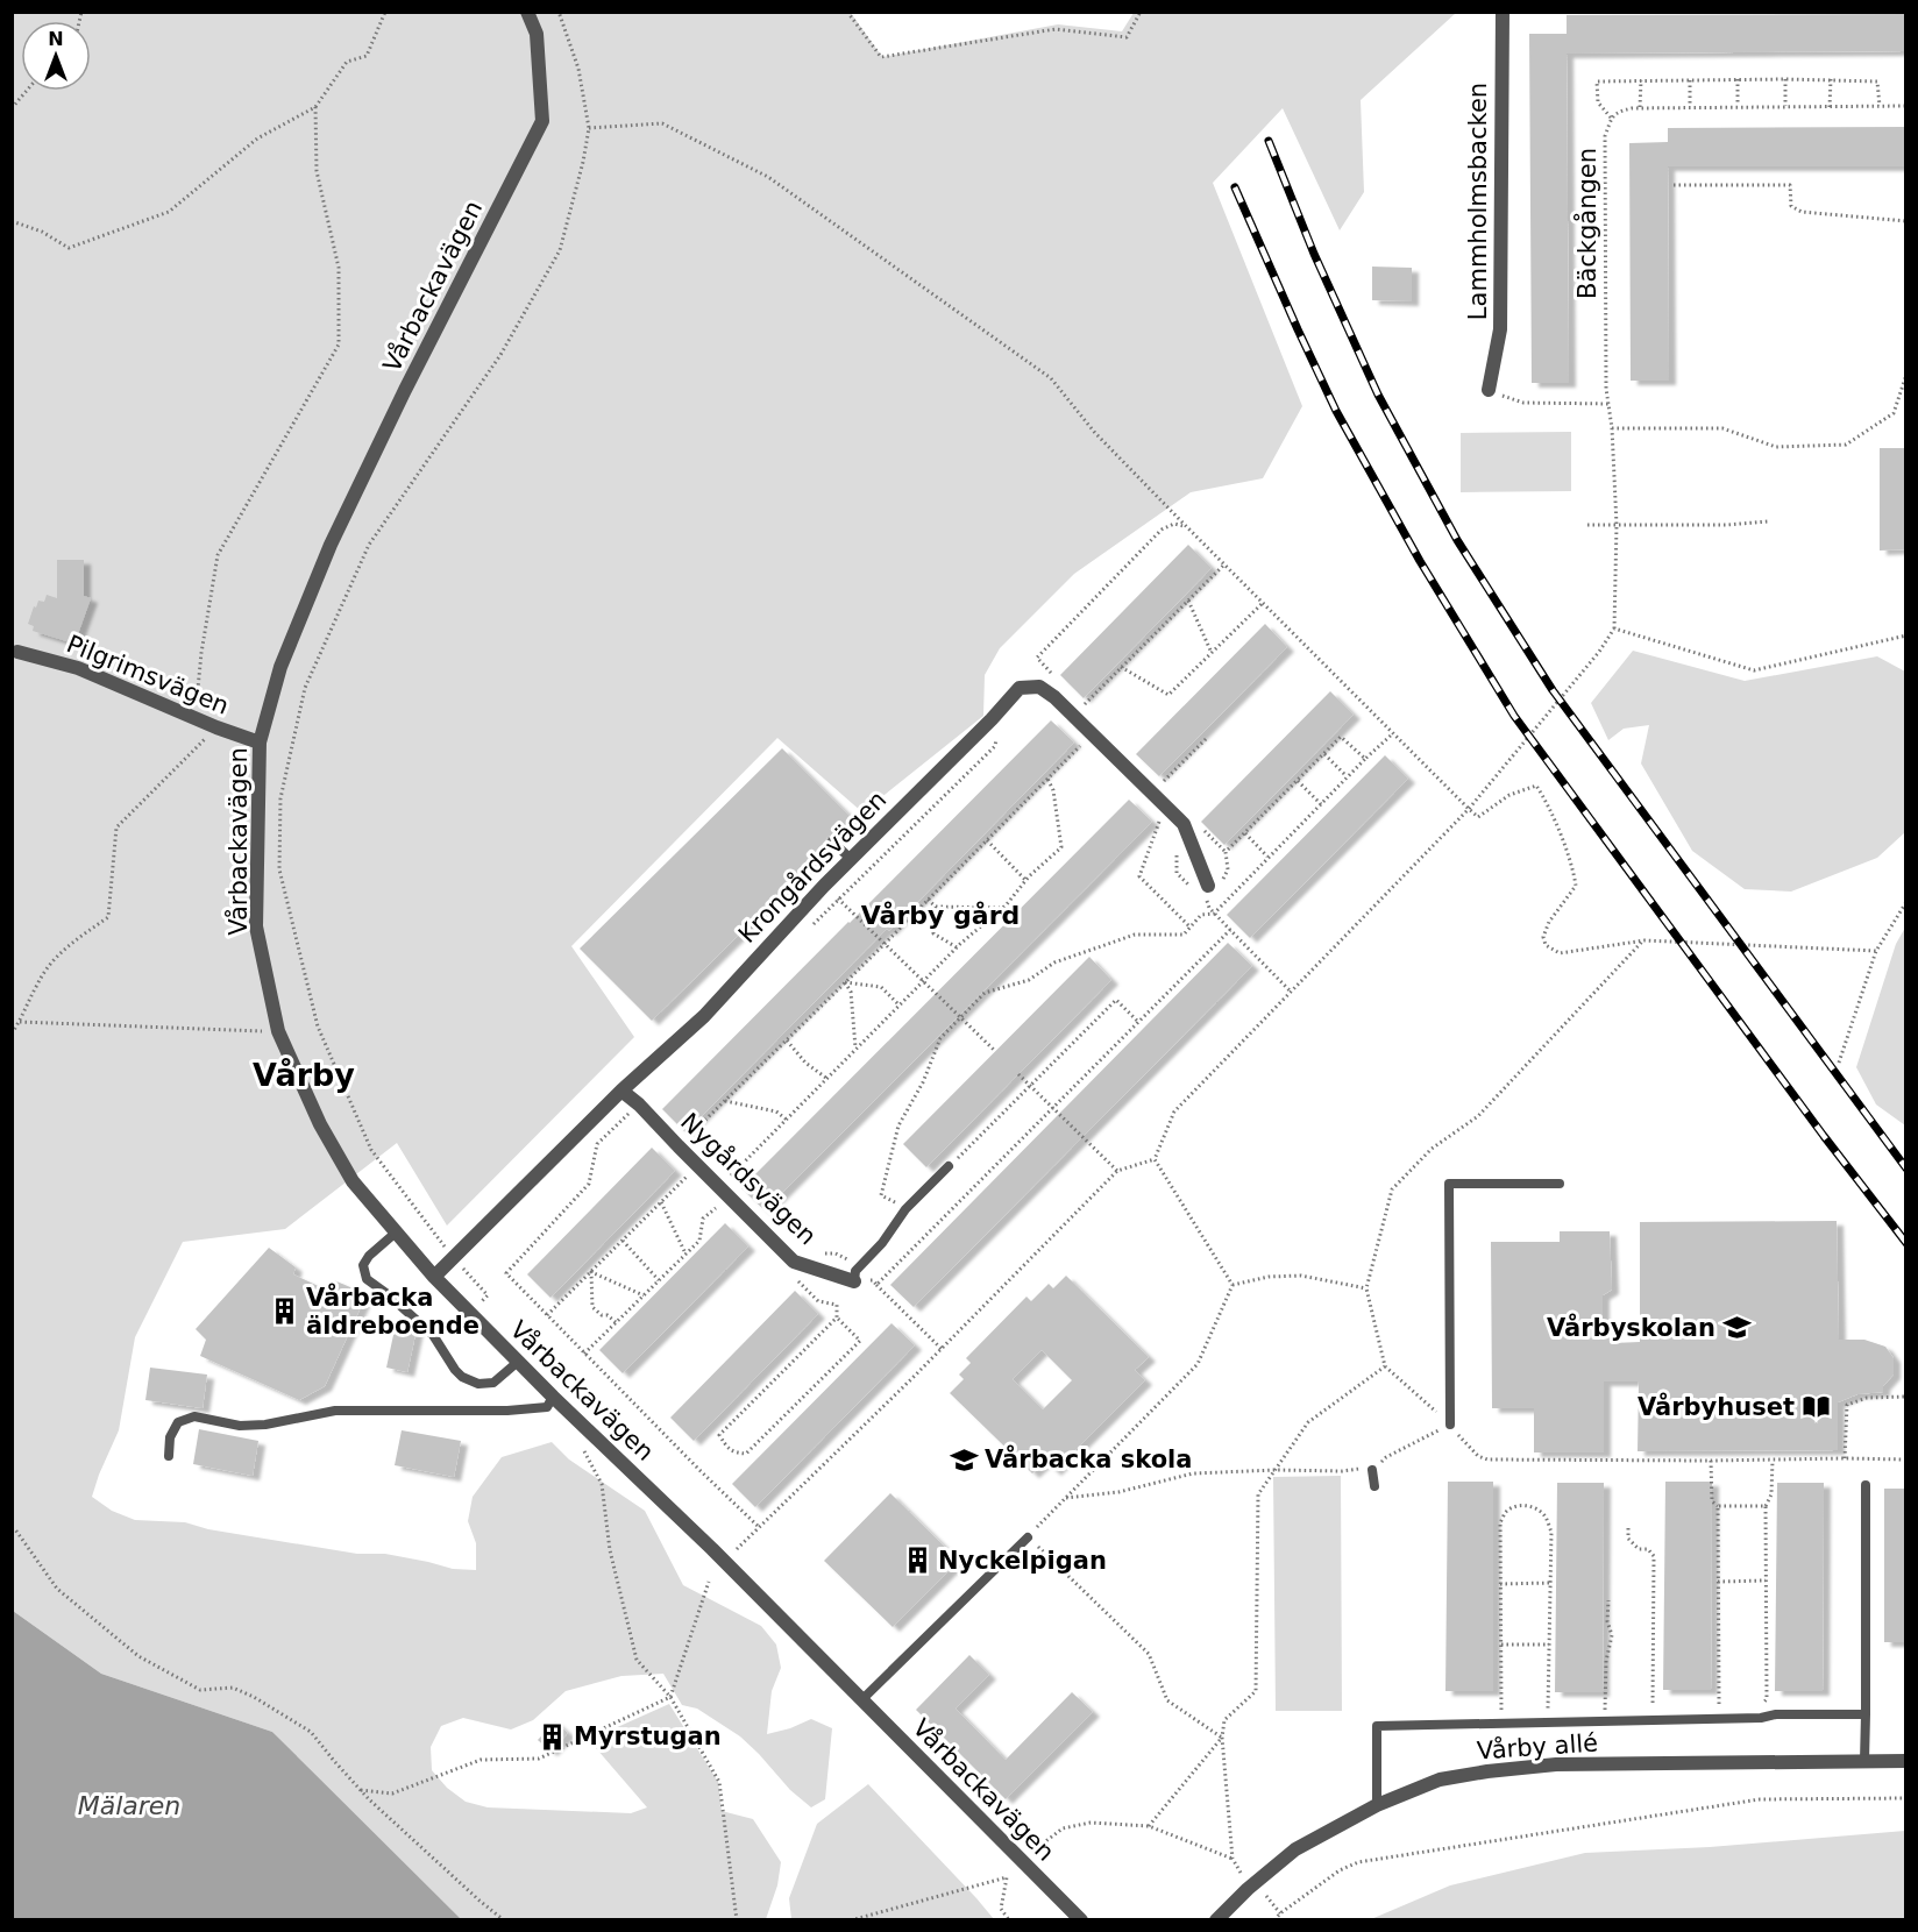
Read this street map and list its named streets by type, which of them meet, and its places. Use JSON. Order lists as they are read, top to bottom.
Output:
{
  "streets": {
    "street": [
      "Lammholmsbacken",
      "Vårbackavägen",
      "Pilgrimsvägen",
      "Krongårdsvägen",
      "Nygårdsvägen",
      "Vårby allé"
    ],
    "path": ["Bäckgången"]
  },
  "crossings": [
    ["Vårbackavägen", "Pilgrimsvägen"],
    ["Vårbackavägen", "Krongårdsvägen"],
    ["Krongårdsvägen", "Nygårdsvägen"]
  ],
  "districts": ["Vårby gård", "Vårby"],
  "water": ["Mälaren"],
  "places": {
    "building": ["Vårbacka äldreboende", "Nyckelpigan", "Myrstugan"],
    "school or university": ["Vårbyskolan", "Vårbacka skola"],
    "library": ["Vårbyhuset"]
  },
  "north": "top"
}
